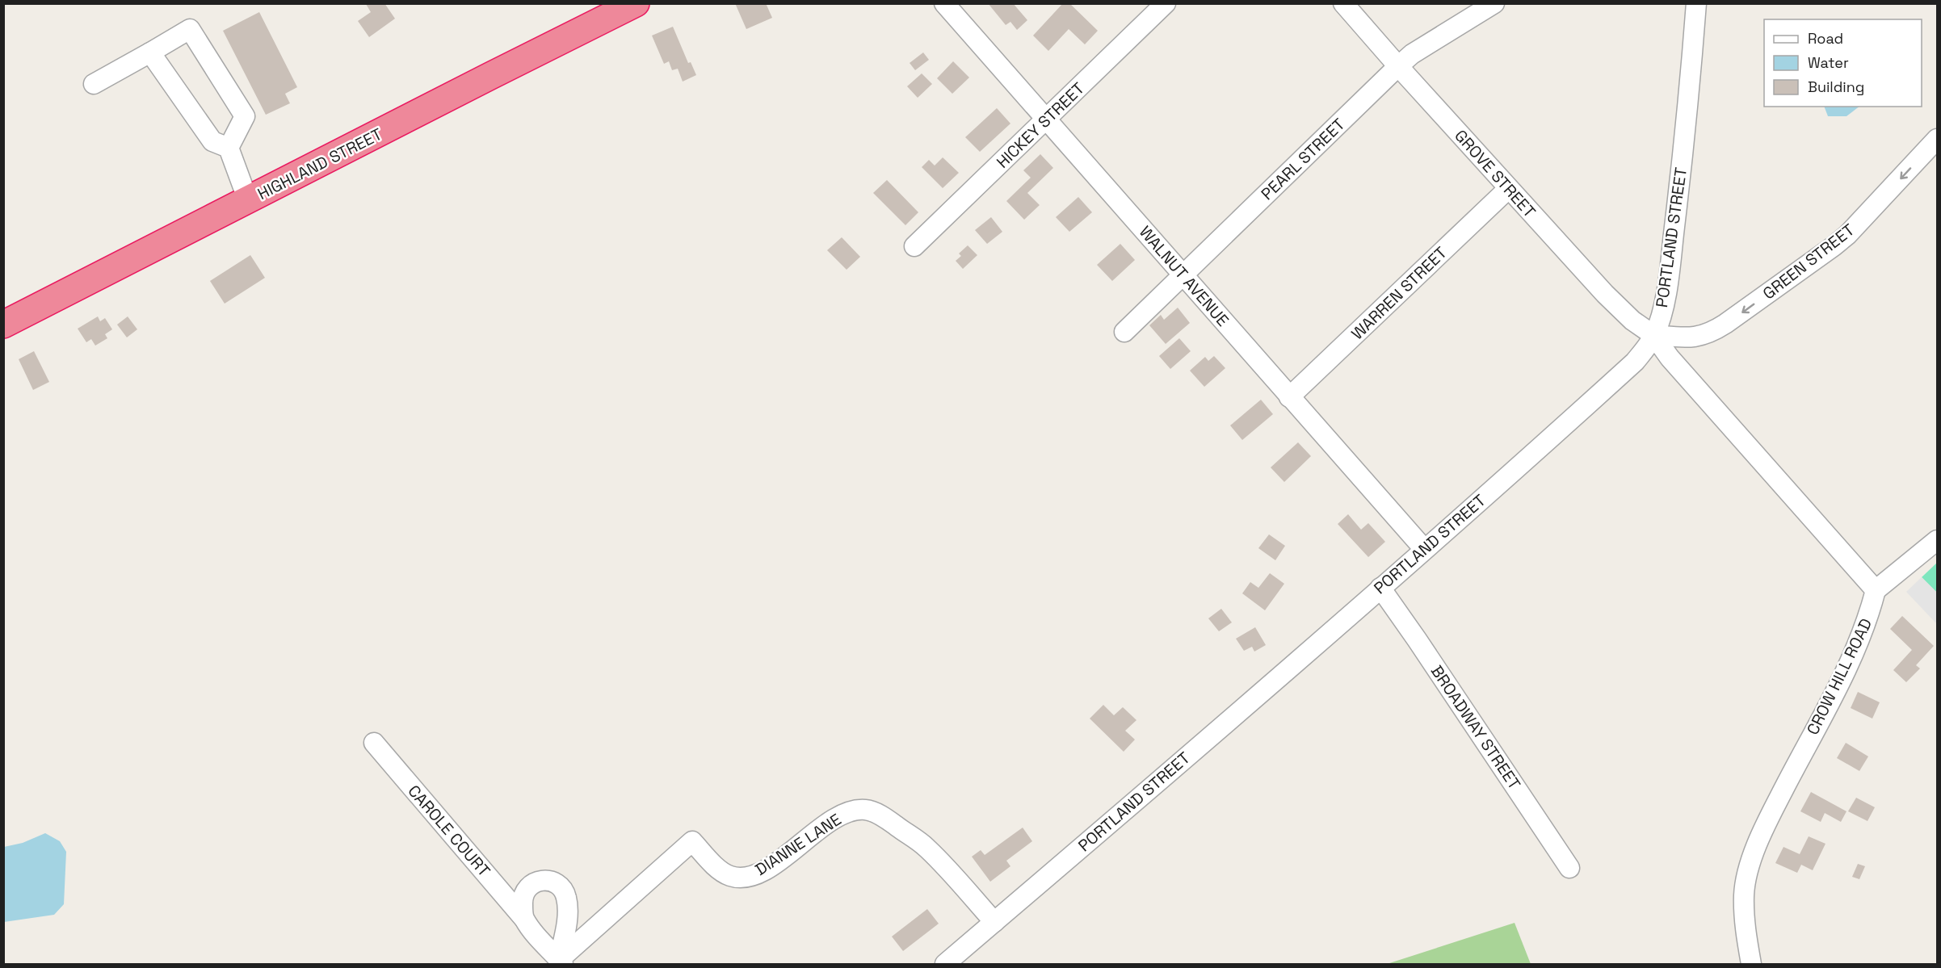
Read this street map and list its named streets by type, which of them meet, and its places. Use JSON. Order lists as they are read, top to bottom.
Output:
{
  "streets": {
    "highway": ["HIGHLAND STREET"],
    "street": [
      "HICKEY STREET",
      "PEARL STREET",
      "GROVE STREET",
      "PORTLAND STREET",
      "GREEN STREET",
      "WALNUT AVENUE",
      "WARREN STREET",
      "CROW HILL ROAD",
      "BROADWAY STREET",
      "CAROLE COURT",
      "DIANNE LANE"
    ]
  },
  "crossings": [
    ["HICKEY STREET", "WALNUT AVENUE"],
    ["PEARL STREET", "GROVE STREET"],
    ["PEARL STREET", "WALNUT AVENUE"],
    ["GROVE STREET", "PORTLAND STREET"],
    ["GROVE STREET", "GREEN STREET"],
    ["GROVE STREET", "WARREN STREET"],
    ["PORTLAND STREET", "GREEN STREET"],
    ["PORTLAND STREET", "WALNUT AVENUE"],
    ["PORTLAND STREET", "BROADWAY STREET"],
    ["PORTLAND STREET", "DIANNE LANE"],
    ["WALNUT AVENUE", "WARREN STREET"],
    ["CAROLE COURT", "DIANNE LANE"]
  ],
  "one_way": ["GREEN STREET"],
  "legend": ["Road", "Water", "Building"]
}
